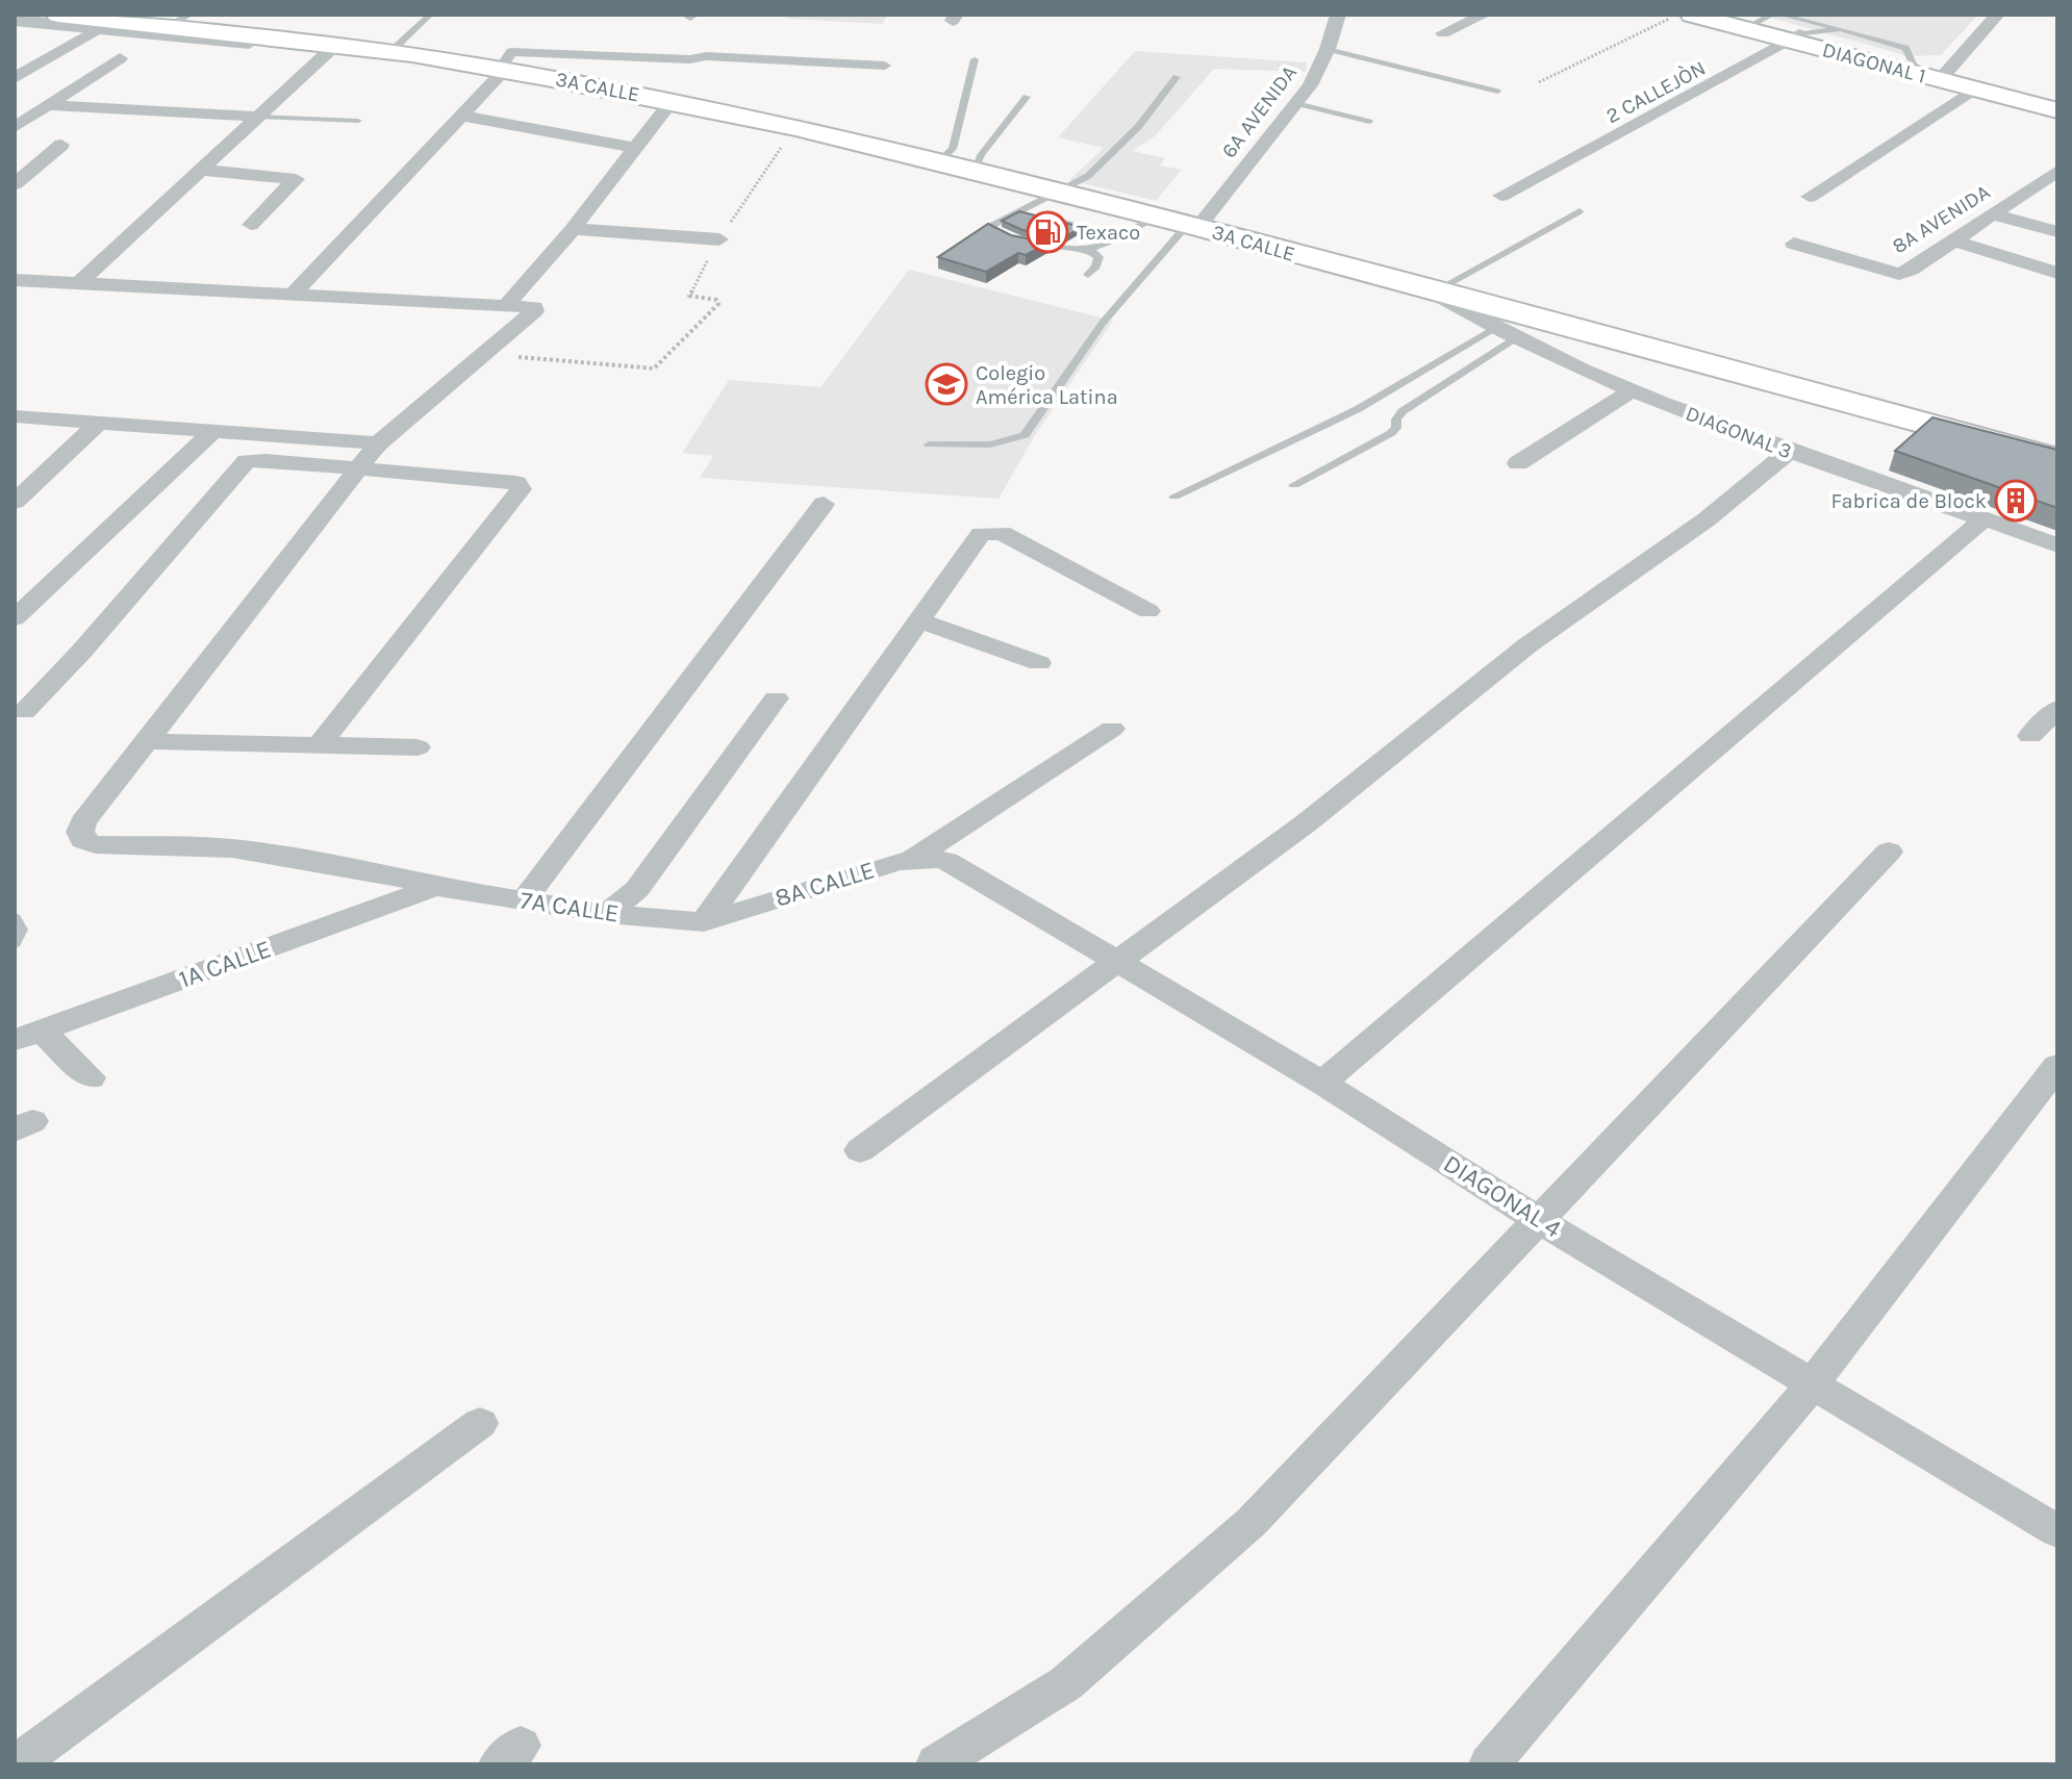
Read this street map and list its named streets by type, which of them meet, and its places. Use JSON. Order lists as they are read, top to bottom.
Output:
{
  "streets": {
    "main road": ["DIAGONAL 1", "3A CALLE"],
    "street": [
      "6A AVENIDA",
      "8A AVENIDA",
      "DIAGONAL 3",
      "8A CALLE",
      "7A CALLE",
      "1A CALLE",
      "DIAGONAL 4"
    ]
  },
  "crossings": [
    ["3A CALLE", "6A AVENIDA"],
    ["3A CALLE", "DIAGONAL 3"],
    ["8A CALLE", "7A CALLE"],
    ["8A CALLE", "DIAGONAL 4"],
    ["7A CALLE", "1A CALLE"]
  ],
  "places": {
    "fuel station": ["Texaco"],
    "school or university": ["Colegio América Latina"],
    "building": ["Fabrica de Block"]
  }
}
